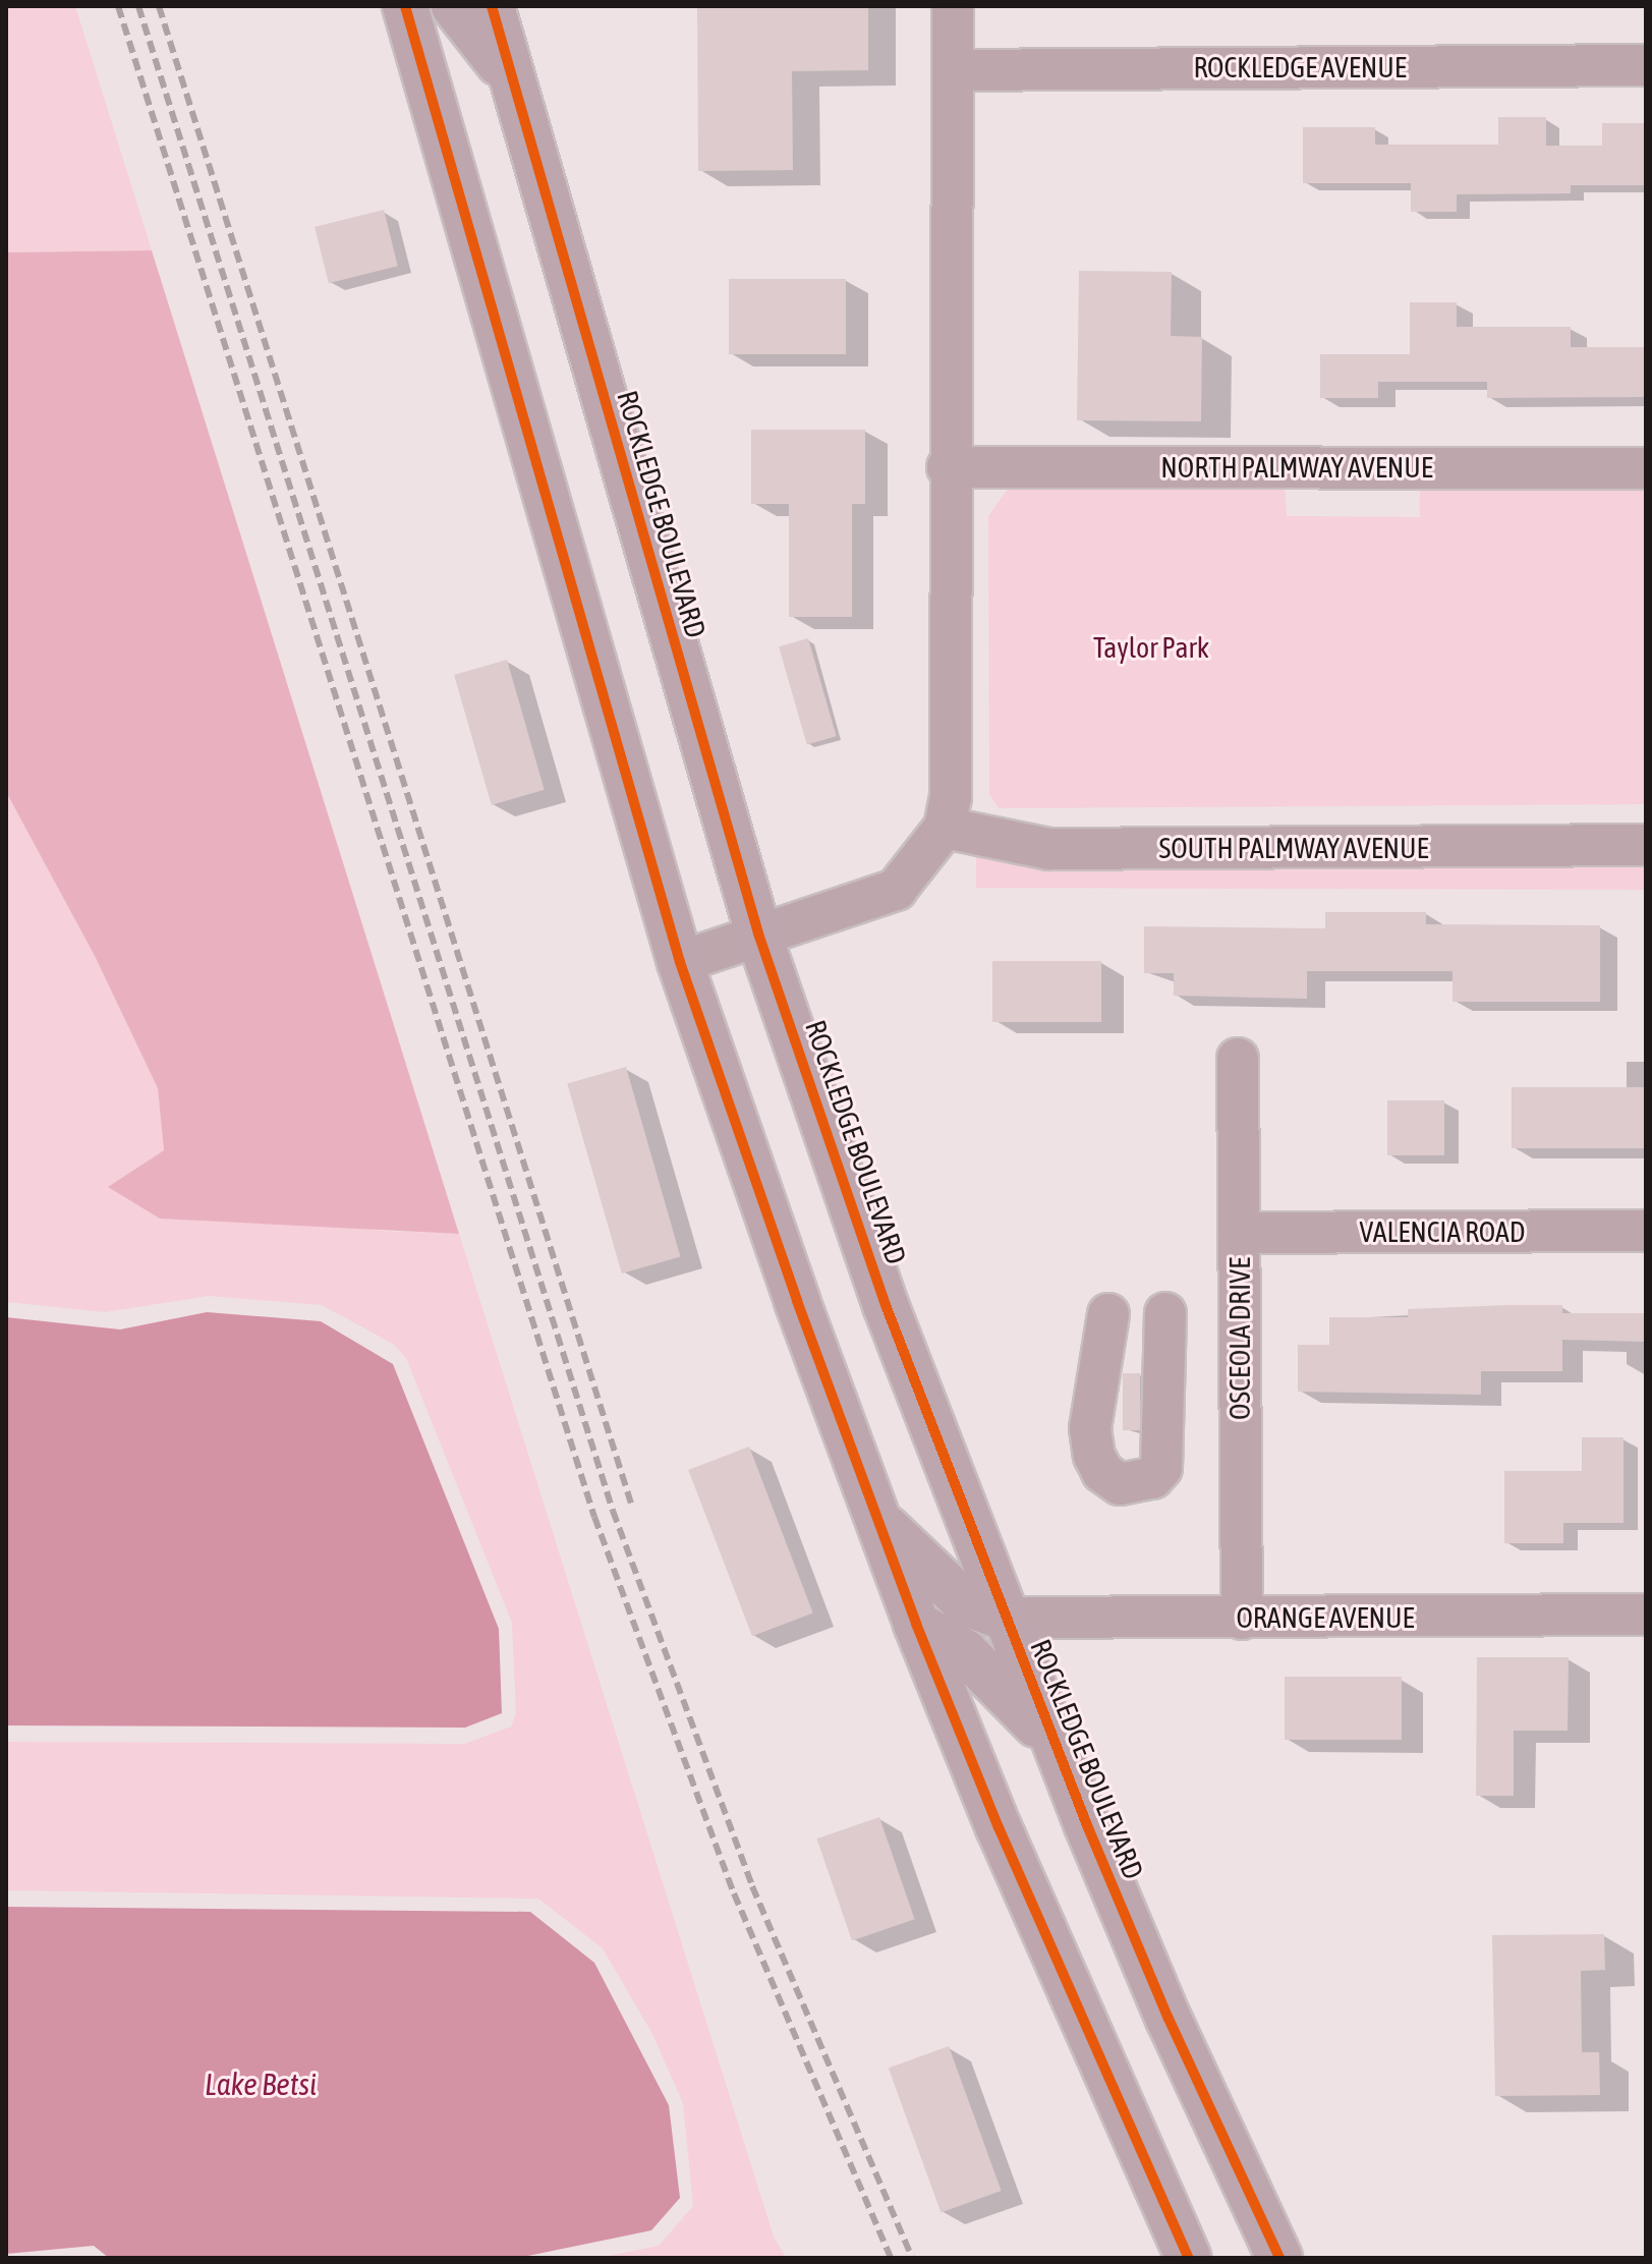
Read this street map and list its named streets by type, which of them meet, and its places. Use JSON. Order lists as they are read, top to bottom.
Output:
{
  "streets": {
    "main road": ["ROCKLEDGE BOULEVARD"],
    "street": [
      "ROCKLEDGE AVENUE",
      "NORTH PALMWAY AVENUE",
      "SOUTH PALMWAY AVENUE",
      "VALENCIA ROAD",
      "OSCEOLA DRIVE",
      "ORANGE AVENUE"
    ]
  },
  "crossings": [
    ["ROCKLEDGE BOULEVARD", "ORANGE AVENUE"],
    ["VALENCIA ROAD", "OSCEOLA DRIVE"],
    ["OSCEOLA DRIVE", "ORANGE AVENUE"]
  ],
  "water": ["Lake Betsi"],
  "parks": ["Taylor Park"]
}
